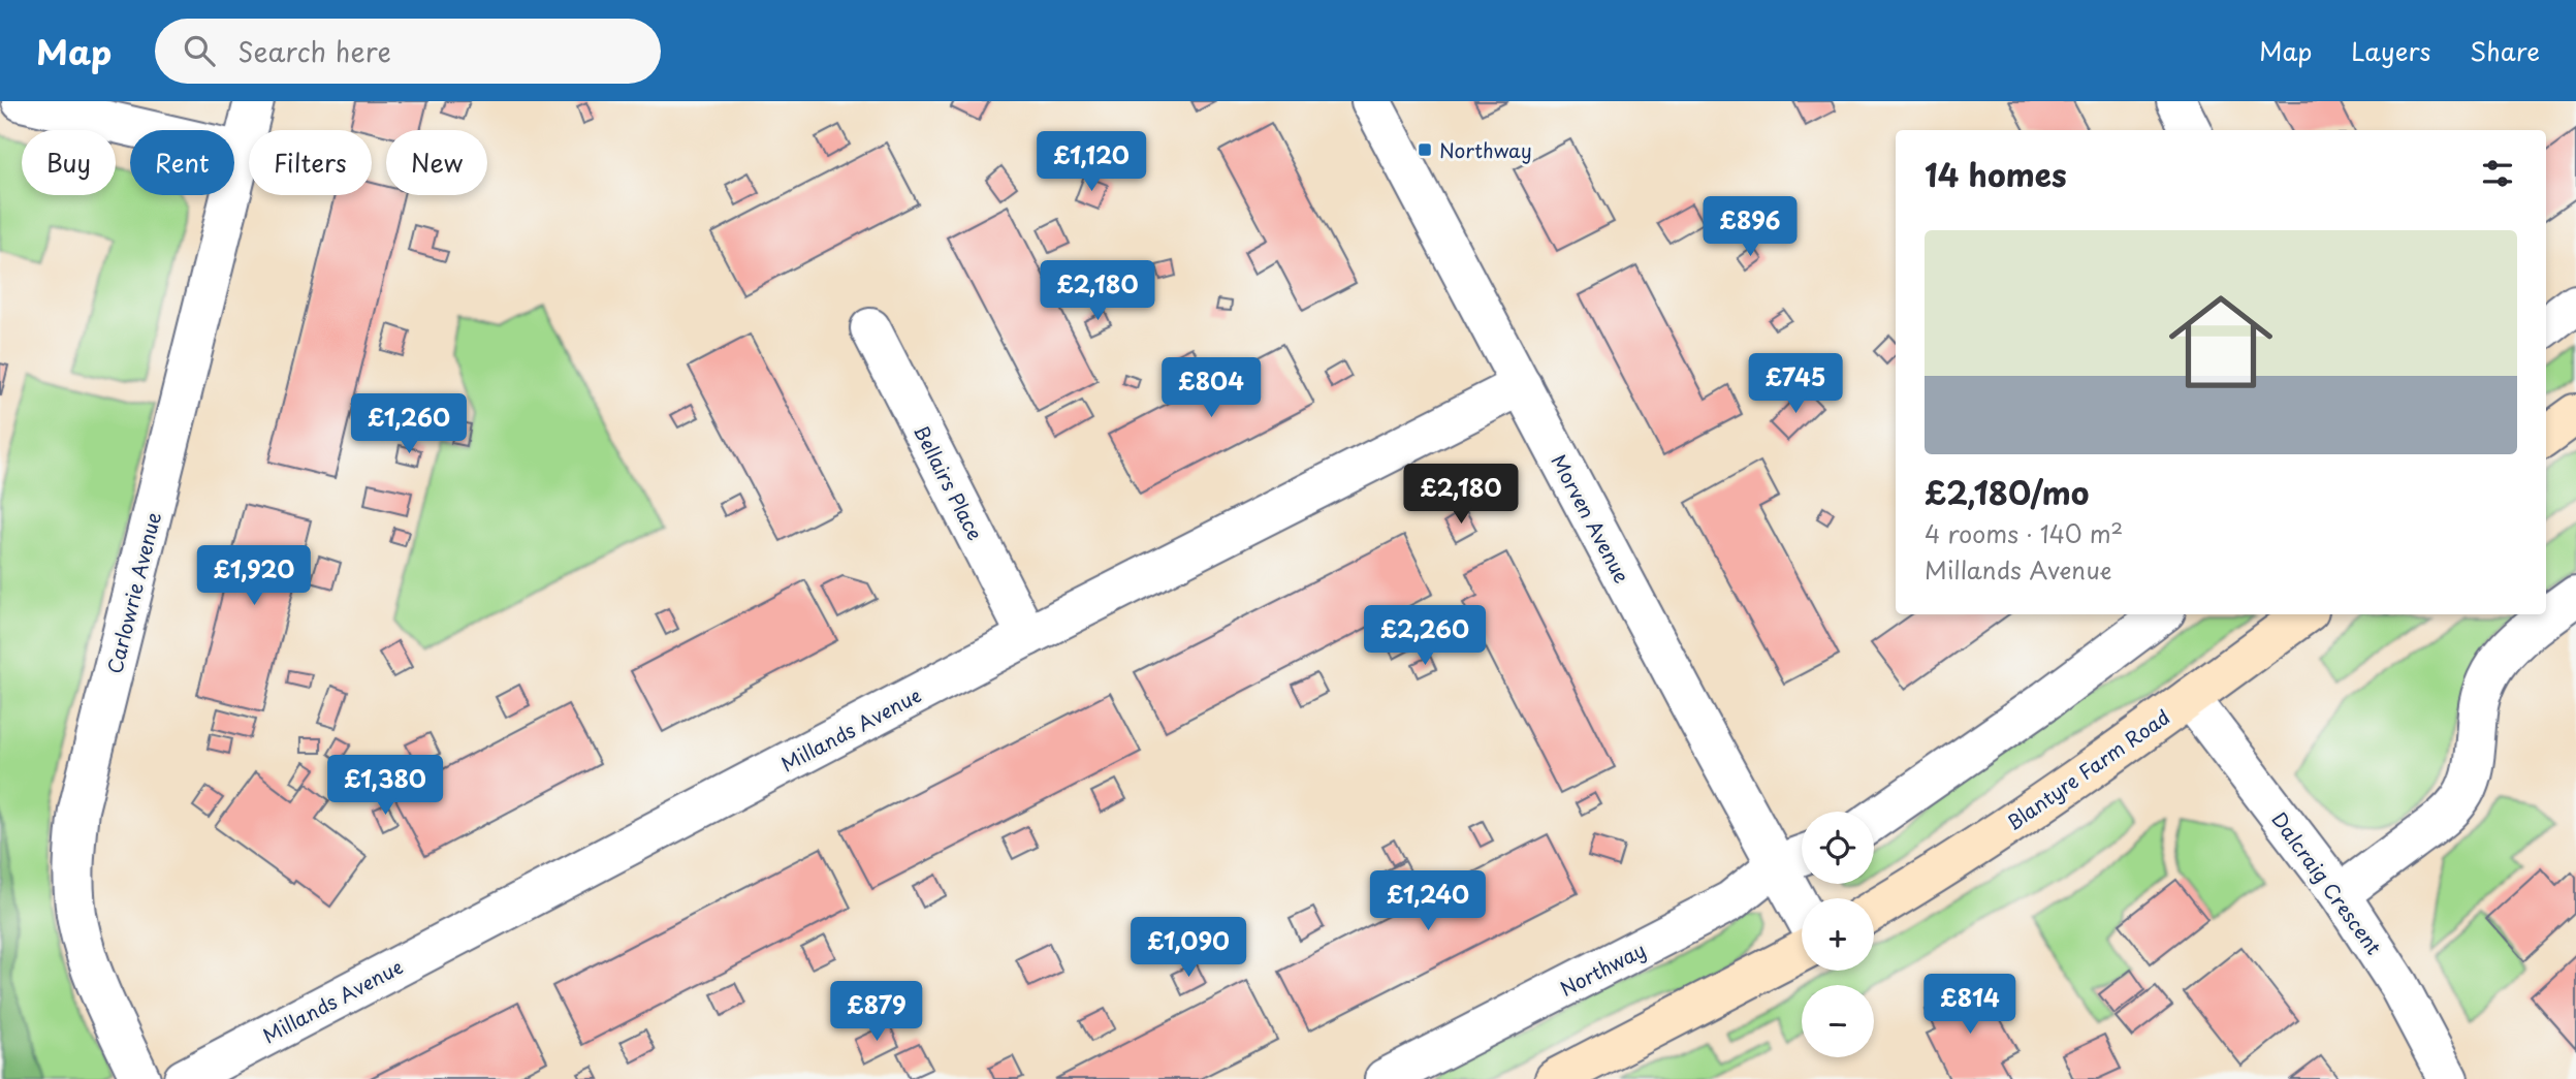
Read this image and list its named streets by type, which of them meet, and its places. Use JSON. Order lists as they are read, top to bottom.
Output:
{
  "streets": {
    "main road": ["Blantyre Farm Road"],
    "street": [
      "Bellairs Place",
      "Morven Avenue",
      "Carlowrie Avenue",
      "Millands Avenue",
      "Dalcraig Crescent",
      "Northway"
    ]
  },
  "crossings": [
    ["Bellairs Place", "Millands Avenue"],
    ["Morven Avenue", "Millands Avenue"],
    ["Morven Avenue", "Northway"],
    ["Blantyre Farm Road", "Dalcraig Crescent"]
  ],
  "places": {
    "transit": ["Northway"]
  },
  "page": {
    "header": "Map",
    "search": "Search here",
    "nav": ["Map", "Layers", "Share"],
    "chip": [
      "Buy",
      "Rent",
      "Filters",
      "New"
    ],
    "heading": "14 homes",
    "price": [
      "£1,120",
      "£896",
      "£2,180",
      "£745",
      "£804",
      "£1,260",
      "£2,180",
      "£1,920",
      "£2,260",
      "£1,380",
      "£1,240",
      "£1,090",
      "£814",
      "£879"
    ],
    "list": [
      {
        "name": "£2,180/mo",
        "note": "4 rooms · 140 m² · Millands Avenue"
      }
    ],
    "map_buttons": ["+", "−"]
  }
}
